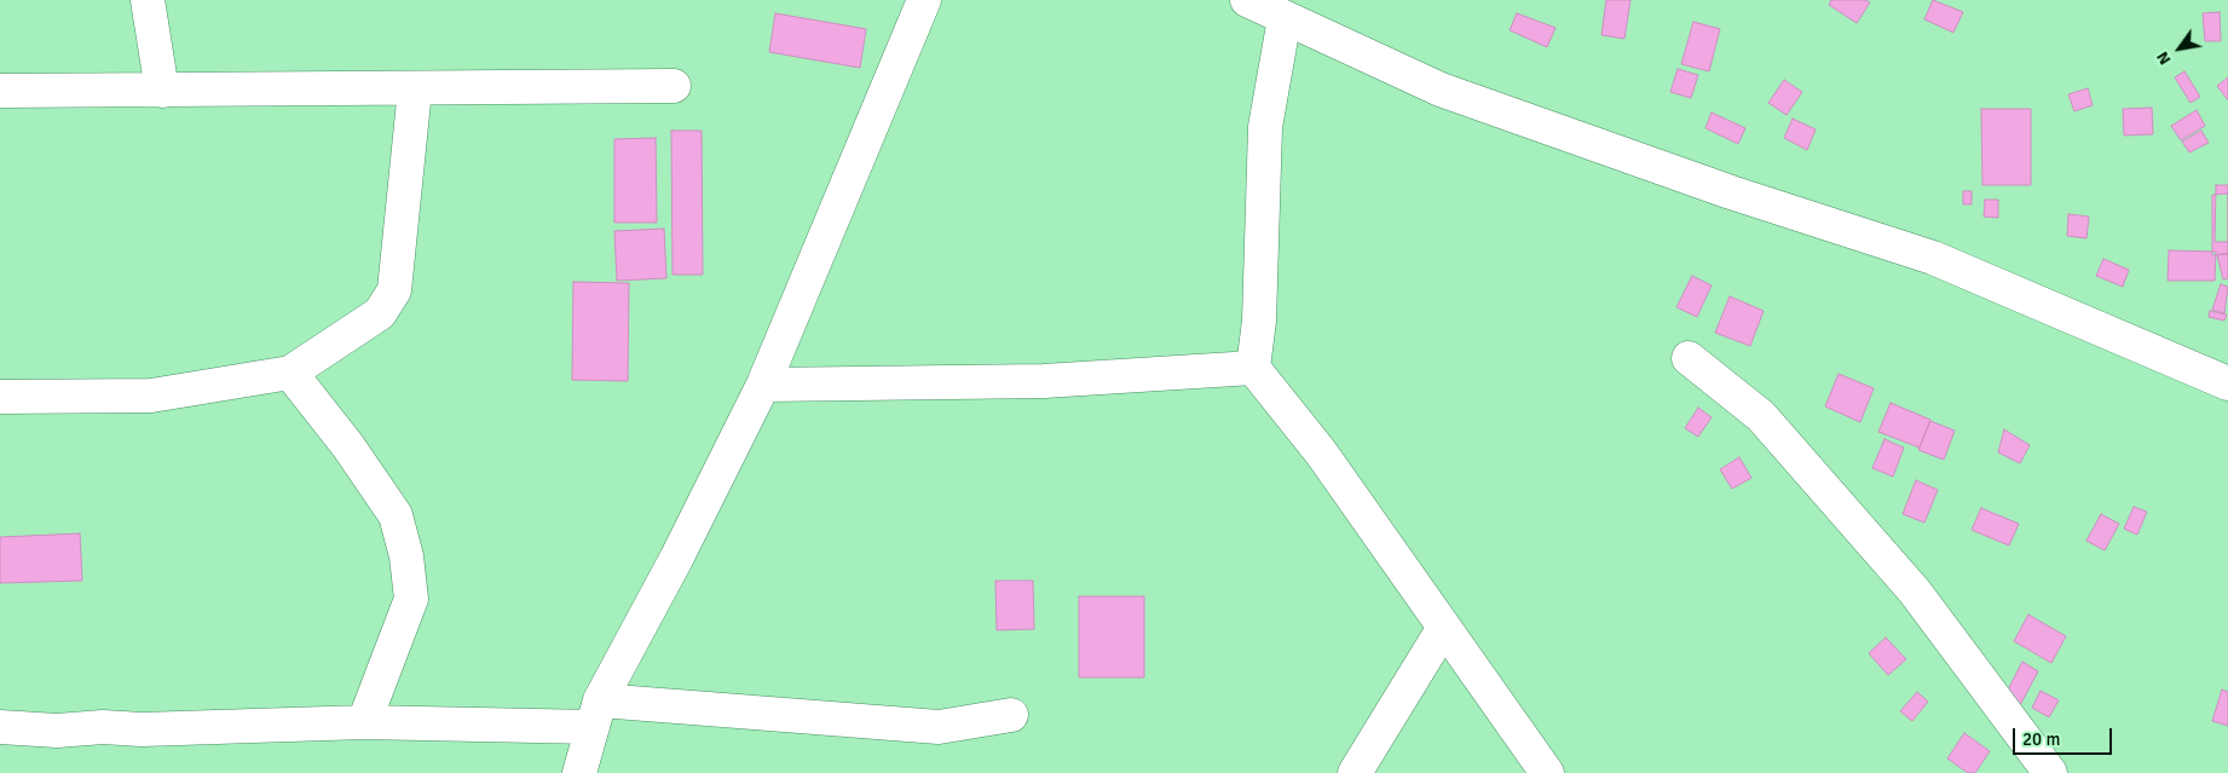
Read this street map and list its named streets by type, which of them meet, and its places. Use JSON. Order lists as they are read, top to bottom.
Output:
{
  "scale_bar": "20 m",
  "north": "bottom left"
}
